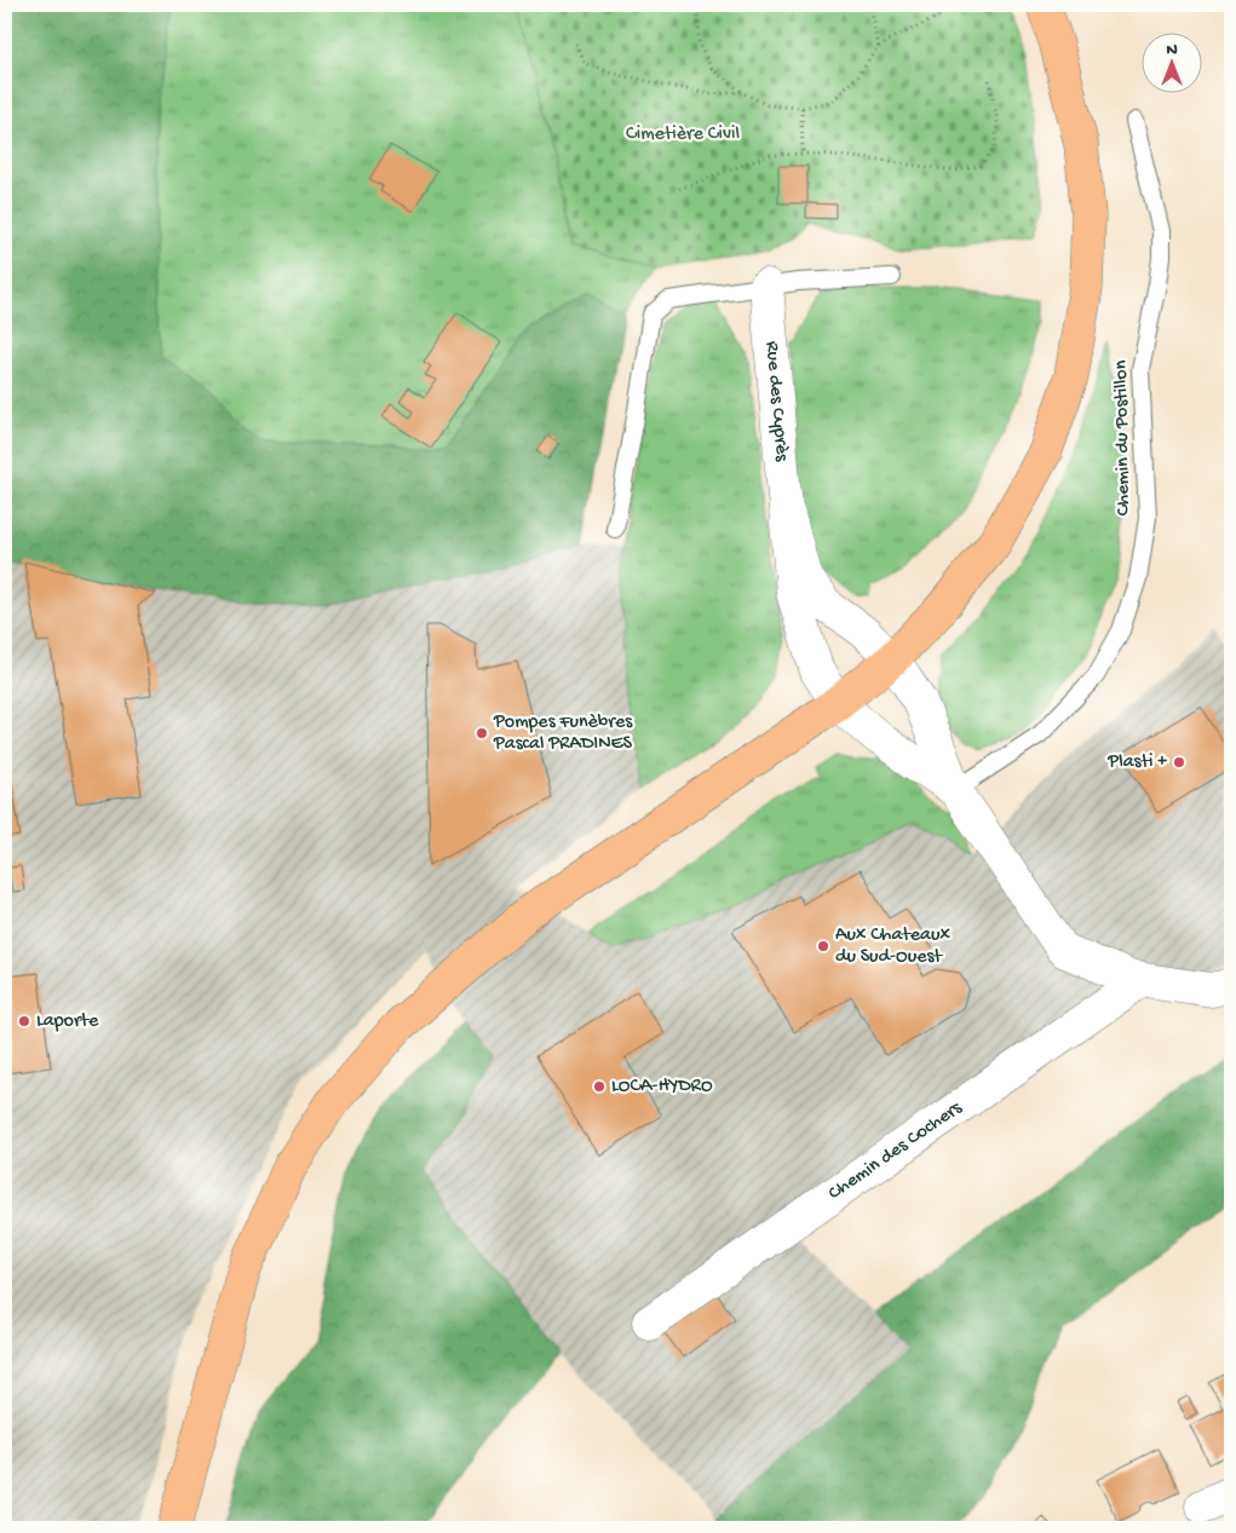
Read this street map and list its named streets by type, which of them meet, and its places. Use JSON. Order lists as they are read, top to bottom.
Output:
{
  "streets": {
    "street": ["Rue des Cyprès", "Chemin des Cochers"],
    "lane": ["Chemin du Postillon"]
  },
  "crossings": [
    ["Rue des Cyprès", "Chemin du Postillon"]
  ],
  "parks": ["Cimetière Civil"],
  "places": [
    "Pompes Funèbres Pascal PRADINES",
    "Plasti +",
    "Aux Chateaux du Sud-Ouest",
    "Laporte",
    "LOCA-HYDRO"
  ],
  "north": "top"
}
